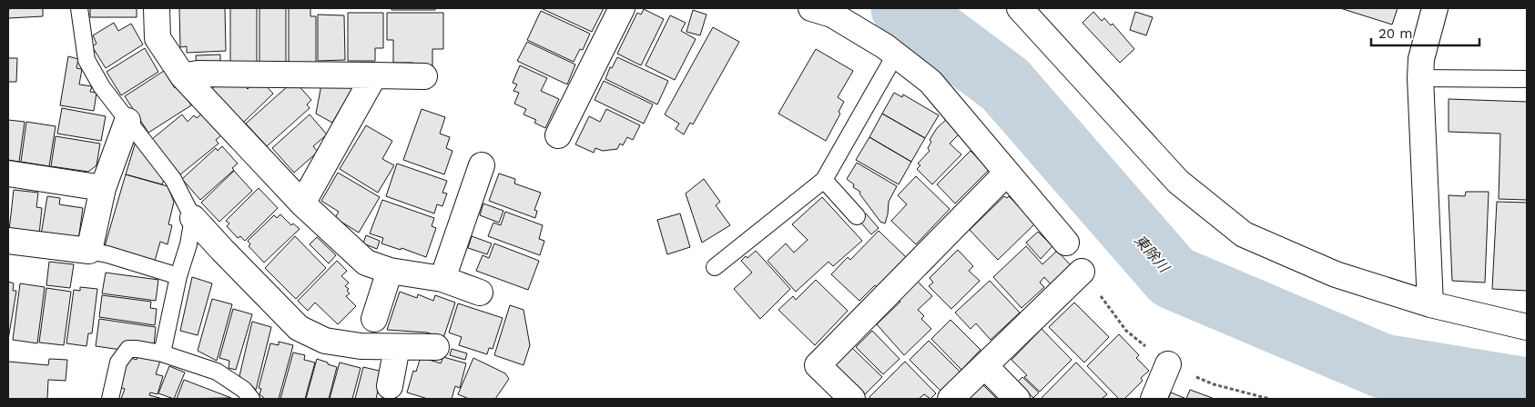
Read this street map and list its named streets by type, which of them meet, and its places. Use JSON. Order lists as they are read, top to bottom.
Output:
{
  "water": ["東除川"],
  "scale_bar": "20 m"
}
